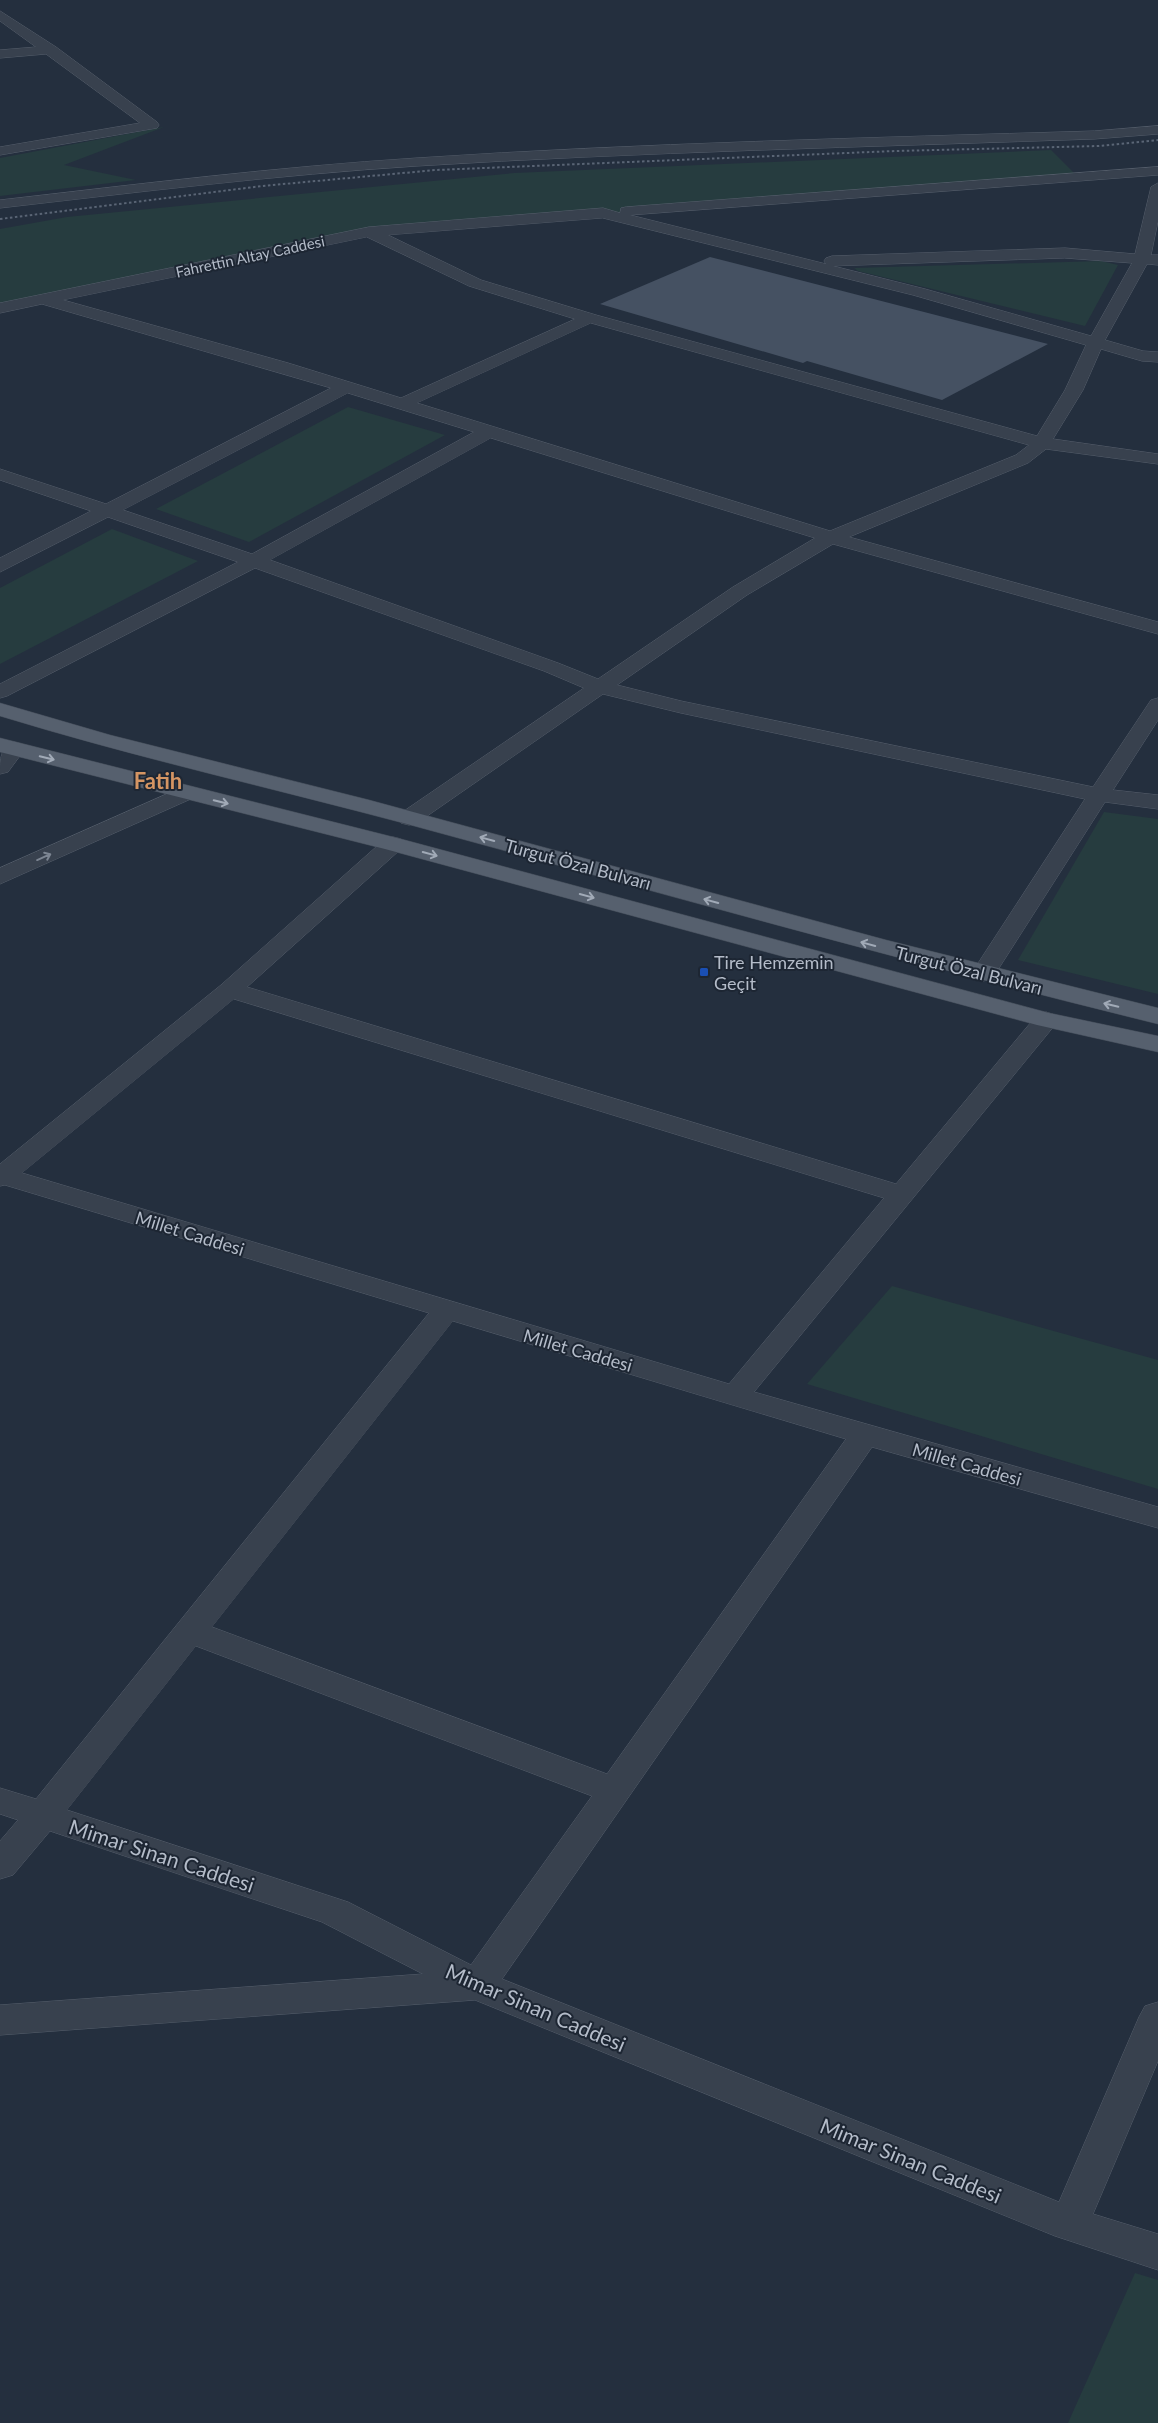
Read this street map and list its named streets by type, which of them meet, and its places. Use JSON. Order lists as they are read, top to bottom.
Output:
{
  "streets": {
    "main road": ["Turgut Özal Bulvarı"],
    "street": ["Fahrettin Altay Caddesi", "Millet Caddesi", "Mimar Sinan Caddesi"]
  },
  "districts": ["Fatih"],
  "places": {
    "transit": ["Tire Hemzemin Geçit"]
  }
}
